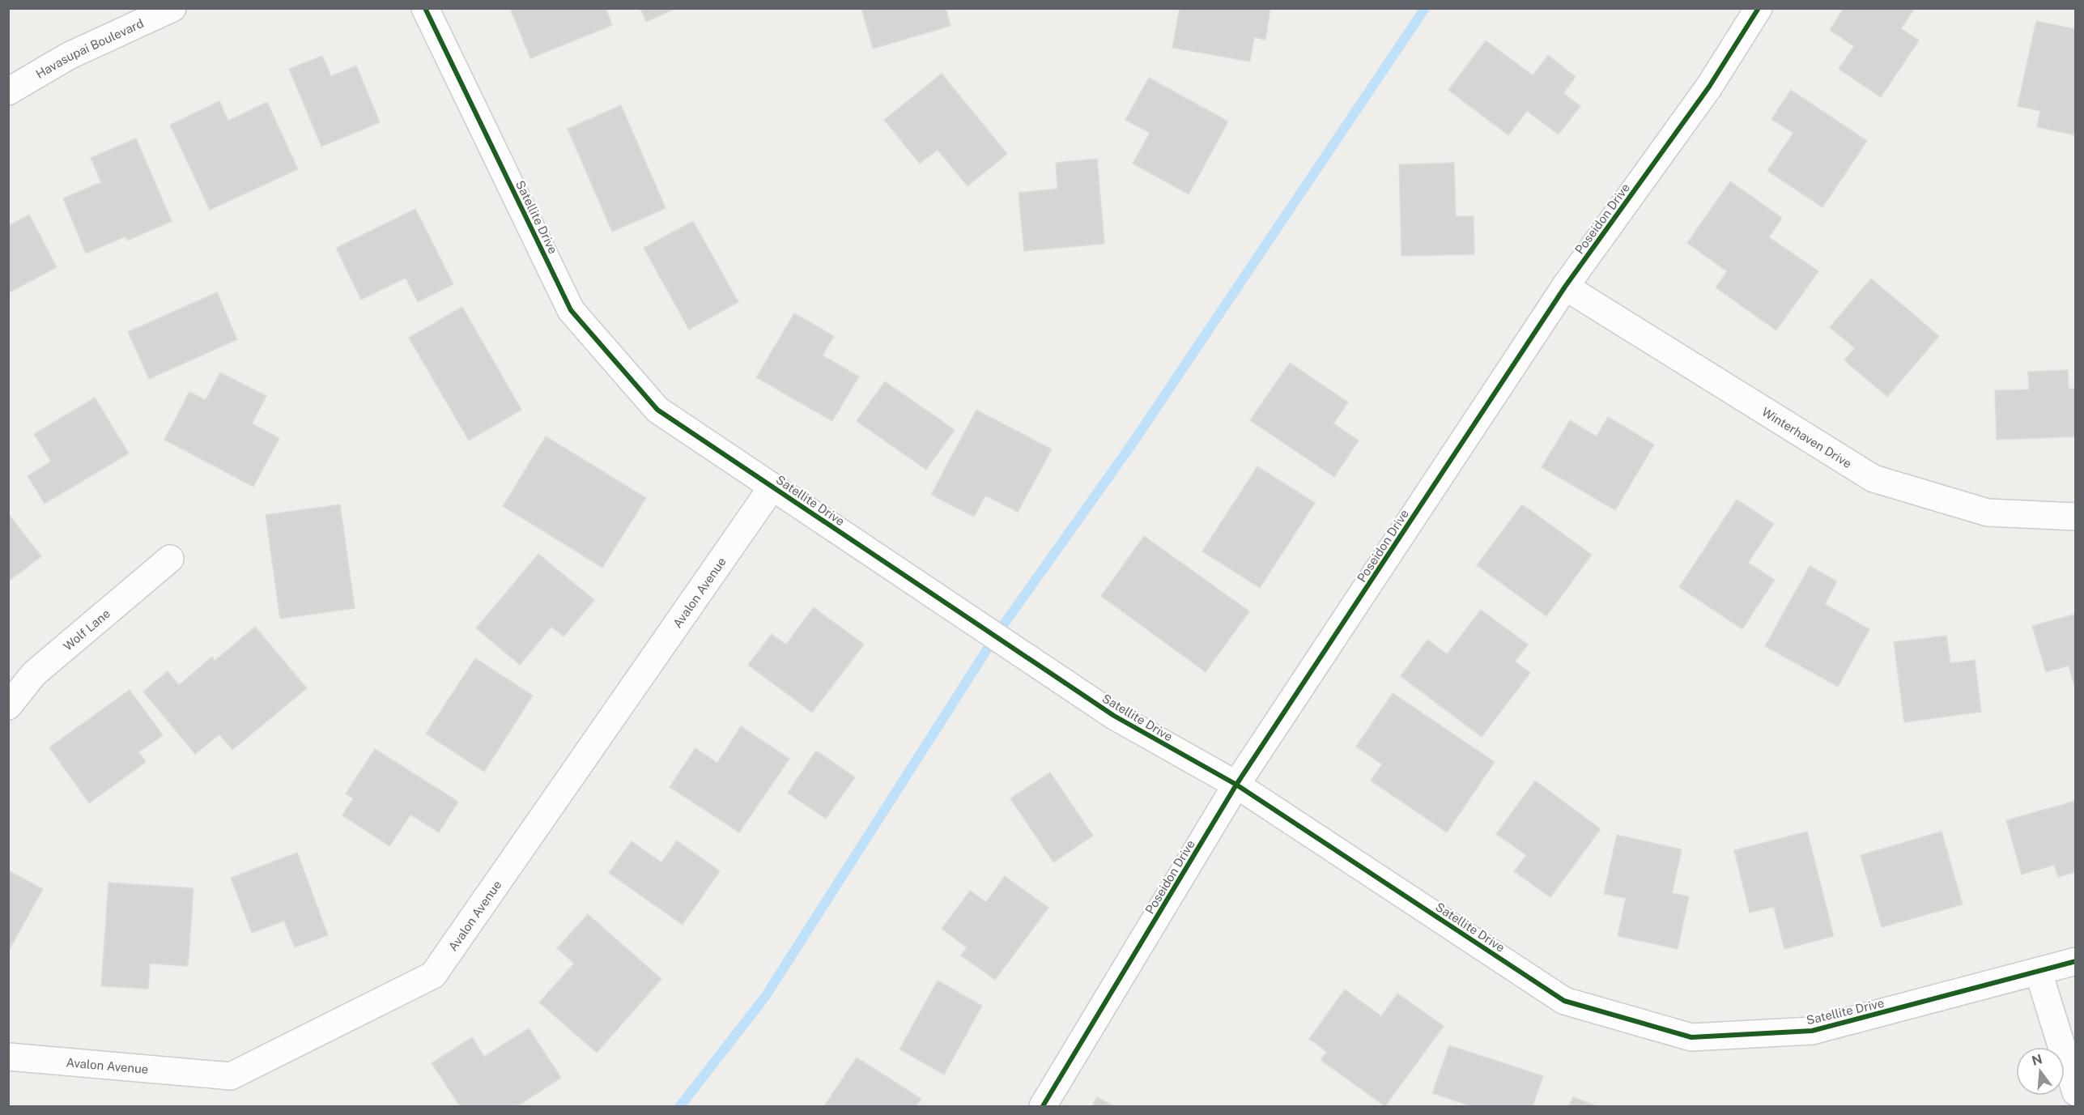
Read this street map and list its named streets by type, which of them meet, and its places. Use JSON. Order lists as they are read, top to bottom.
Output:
{
  "streets": {
    "street": [
      "Havasupai Boulevard",
      "Satellite Drive",
      "Poseidon Drive",
      "Winterhaven Drive",
      "Avalon Avenue",
      "Wolf Lane"
    ]
  },
  "crossings": [
    ["Satellite Drive", "Poseidon Drive"],
    ["Satellite Drive", "Avalon Avenue"],
    ["Poseidon Drive", "Winterhaven Drive"]
  ],
  "north": "top"
}
